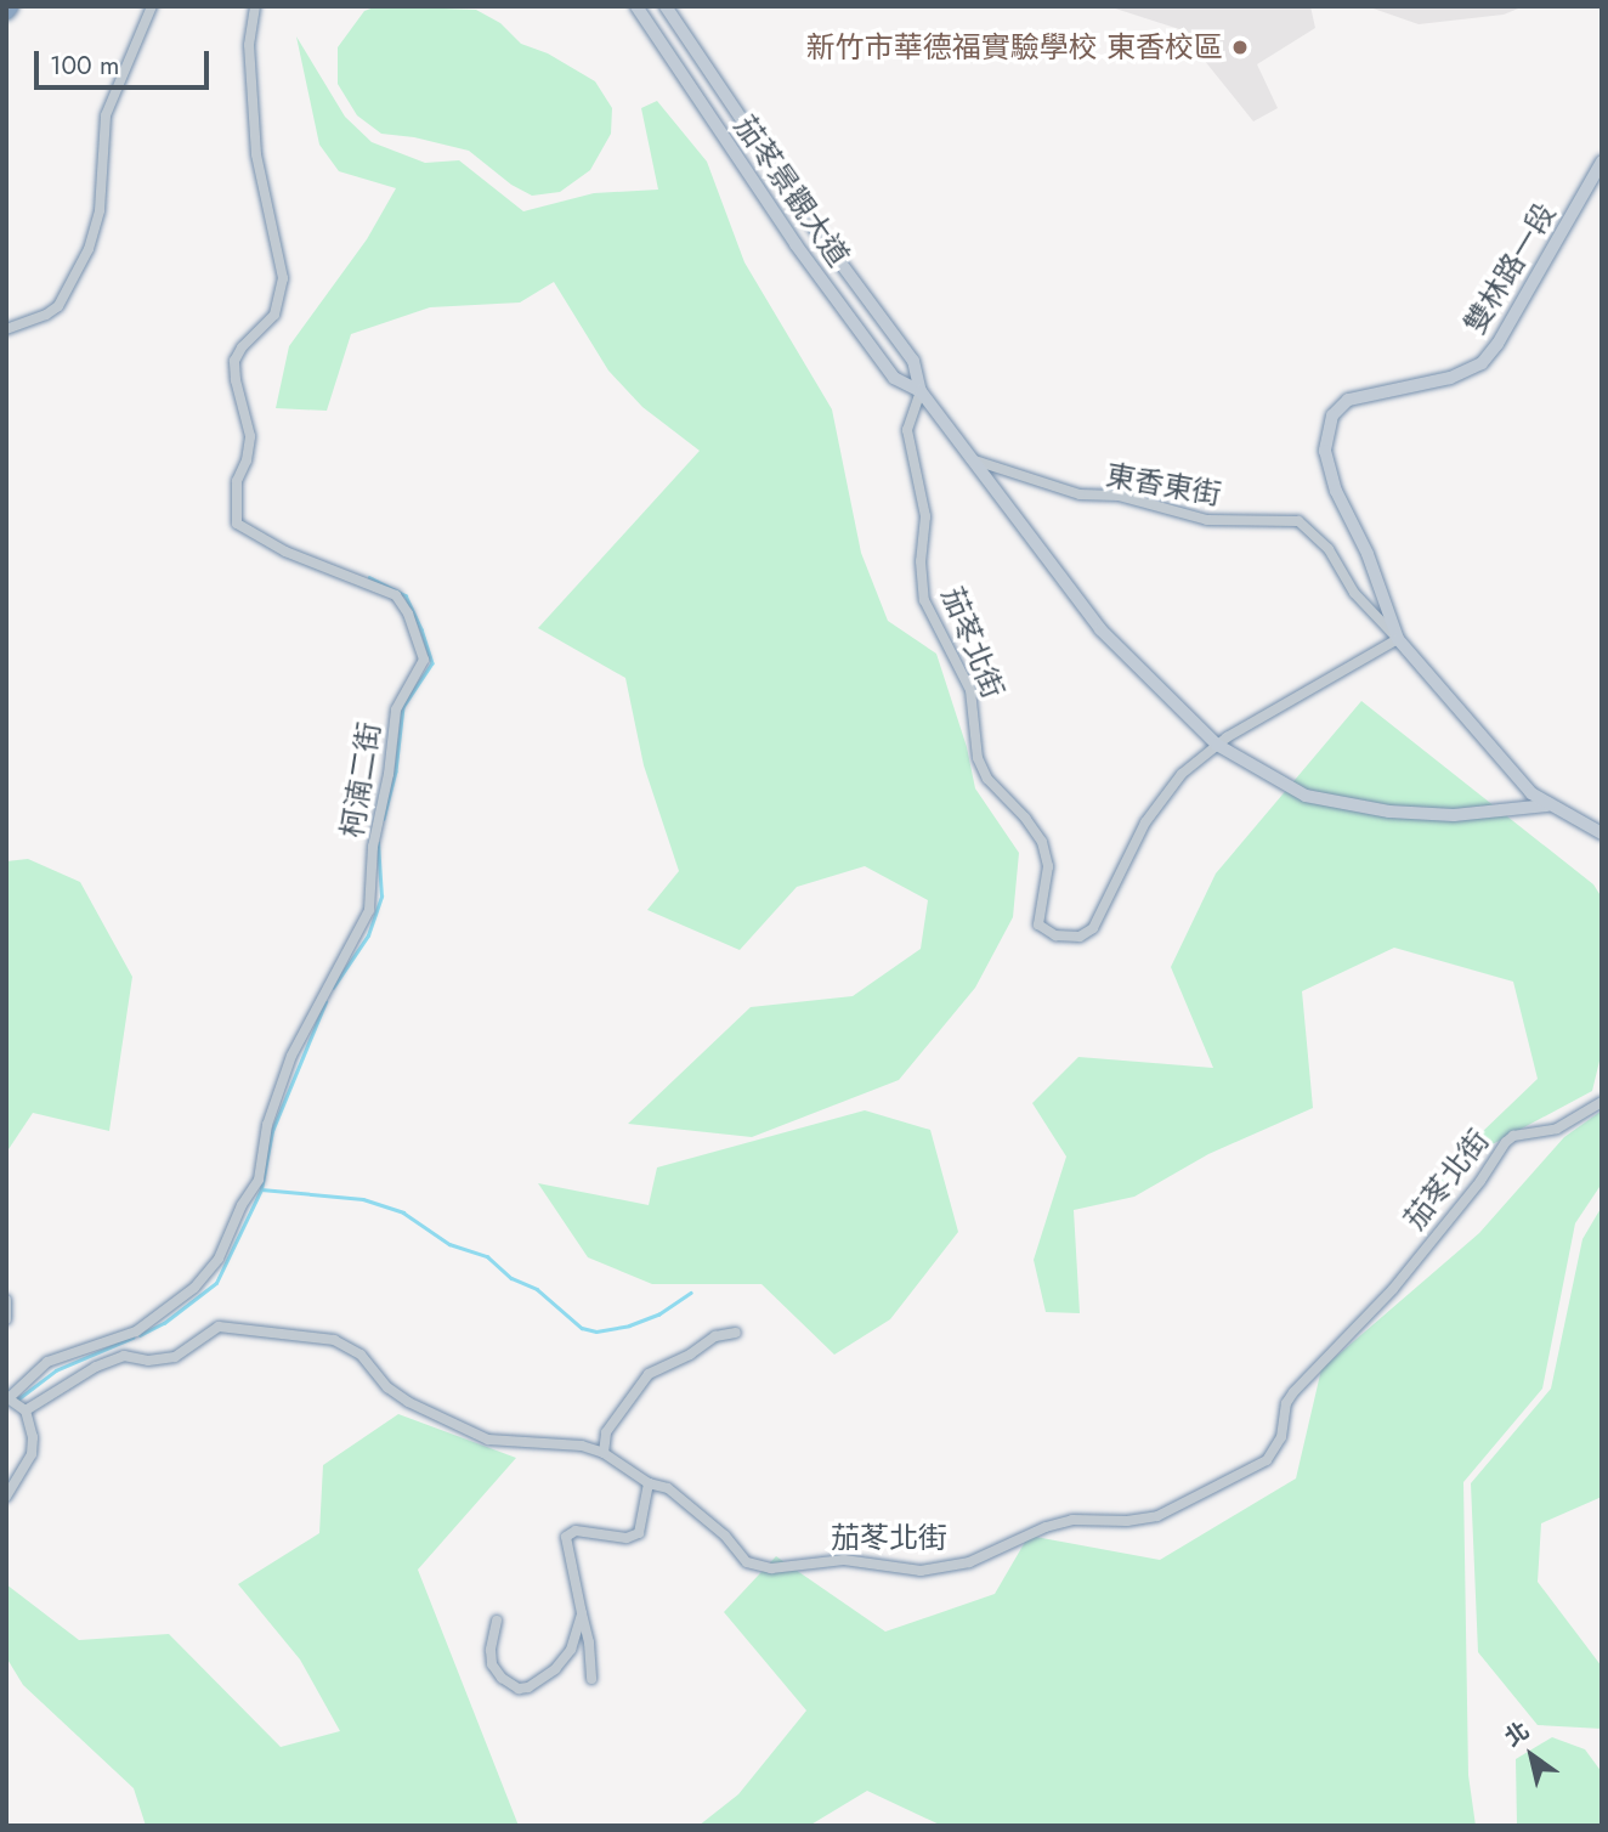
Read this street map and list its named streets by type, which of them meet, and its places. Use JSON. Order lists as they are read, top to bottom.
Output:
{
  "streets": {
    "street": [
      "茄苳景觀大道",
      "雙林路一段",
      "東香東街",
      "茄苳北街",
      "柯湳二街"
    ]
  },
  "crossings": [
    ["茄苳景觀大道", "東香東街"],
    ["茄苳景觀大道", "茄苳北街"],
    ["雙林路一段", "東香東街"],
    ["雙林路一段", "茄苳北街"],
    ["東香東街", "茄苳北街"]
  ],
  "places": ["新竹市華德福實驗學校 東香校區"],
  "scale_bar": "100 m",
  "north": "top left"
}
